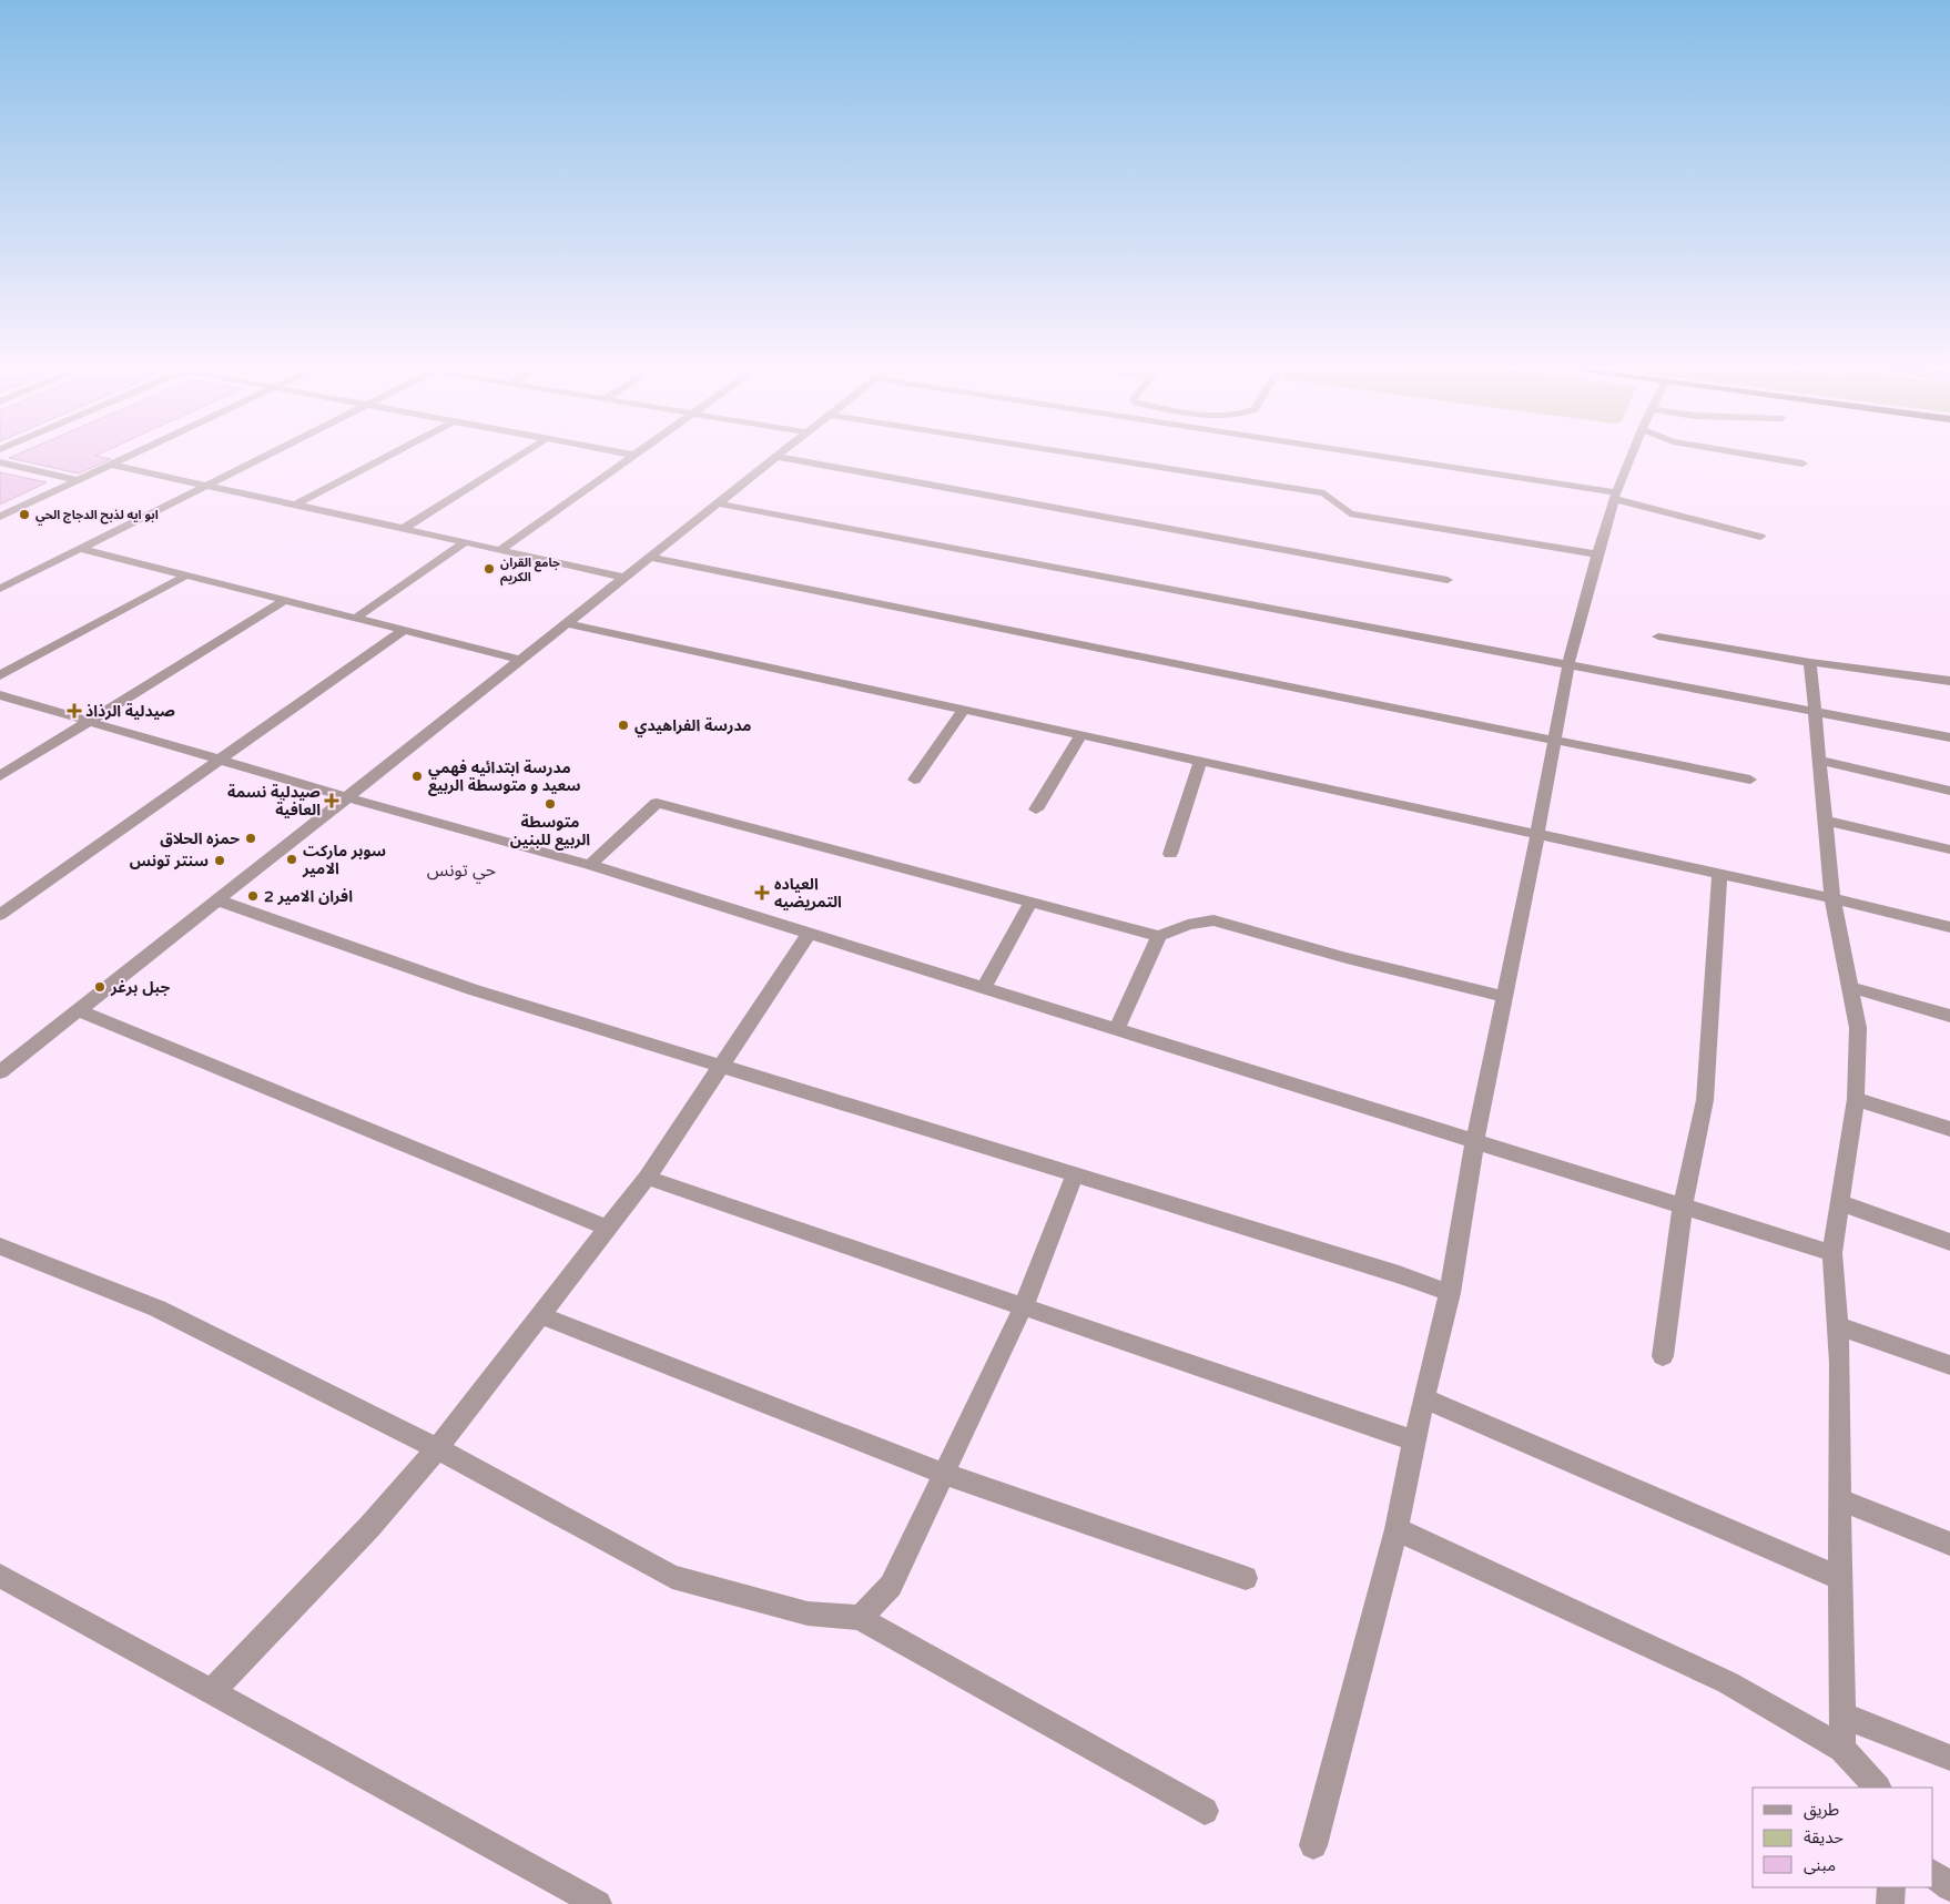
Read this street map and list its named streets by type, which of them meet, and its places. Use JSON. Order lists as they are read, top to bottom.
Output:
{
  "districts": ["حي تونس"],
  "places": {
    "other": [
      "ابو ايه لذبح الدجاج الحي",
      "جامع القران الكريم",
      "مدرسة الفراهيدي",
      "مدرسة ابتدائيه فهمي سعيد و متوسطة الربيع",
      "متوسطة الربيع للبنين",
      "حمزه الحلاق",
      "سوبر ماركت الامير",
      "سنتر تونس",
      "افران الامير 2",
      "جبل برغر"
    ],
    "health": ["صيدلية الرذاذ", "صيدلية نسمة العافية", "العياده التمريضيه"]
  },
  "legend": ["طريق", "حديقة", "مبنى"]
}
